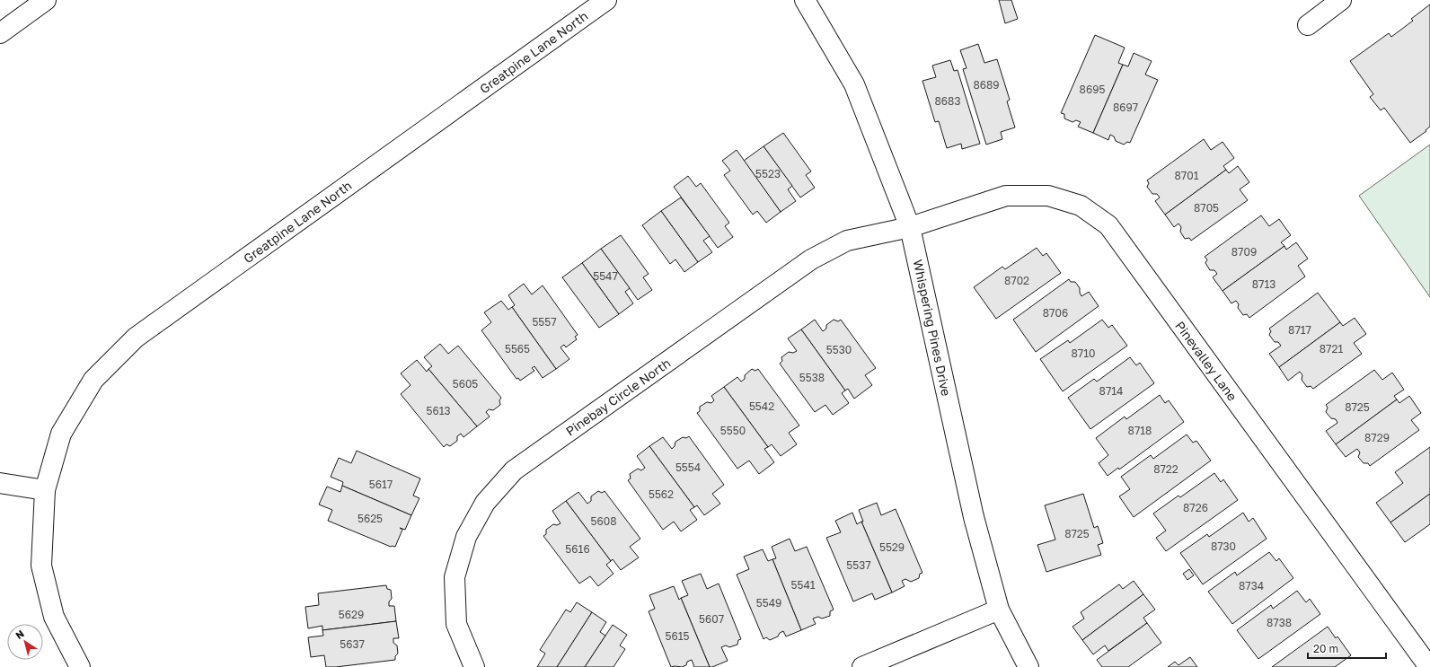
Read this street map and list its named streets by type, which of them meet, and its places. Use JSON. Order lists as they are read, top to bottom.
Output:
{
  "streets": {
    "street": [
      "Greatpine Lane North",
      "Whispering Pines Drive",
      "Pinevalley Lane",
      "Pinebay Circle North"
    ]
  },
  "crossings": [
    ["Whispering Pines Drive", "Pinevalley Lane"],
    ["Whispering Pines Drive", "Pinebay Circle North"],
    ["Pinevalley Lane", "Pinebay Circle North"]
  ],
  "house_numbers": [
    "8689",
    "8695",
    "8683",
    "8697",
    "5523",
    "8701",
    "8705",
    "8709",
    "5547",
    "8702",
    "8713",
    "8706",
    "5557",
    "8717",
    "5565",
    "8721",
    "5530",
    "8710",
    "5538",
    "5605",
    "8714",
    "5542",
    "8725",
    "5613",
    "5550",
    "8718",
    "8729",
    "5554",
    "8722",
    "5617",
    "5562",
    "8726",
    "5625",
    "5608",
    "8725",
    "8730",
    "5529",
    "5616",
    "5537",
    "5541",
    "8734",
    "5549",
    "5629",
    "5607",
    "8738",
    "5615",
    "5637"
  ],
  "scale_bar": "20 m",
  "north": "top left"
}
